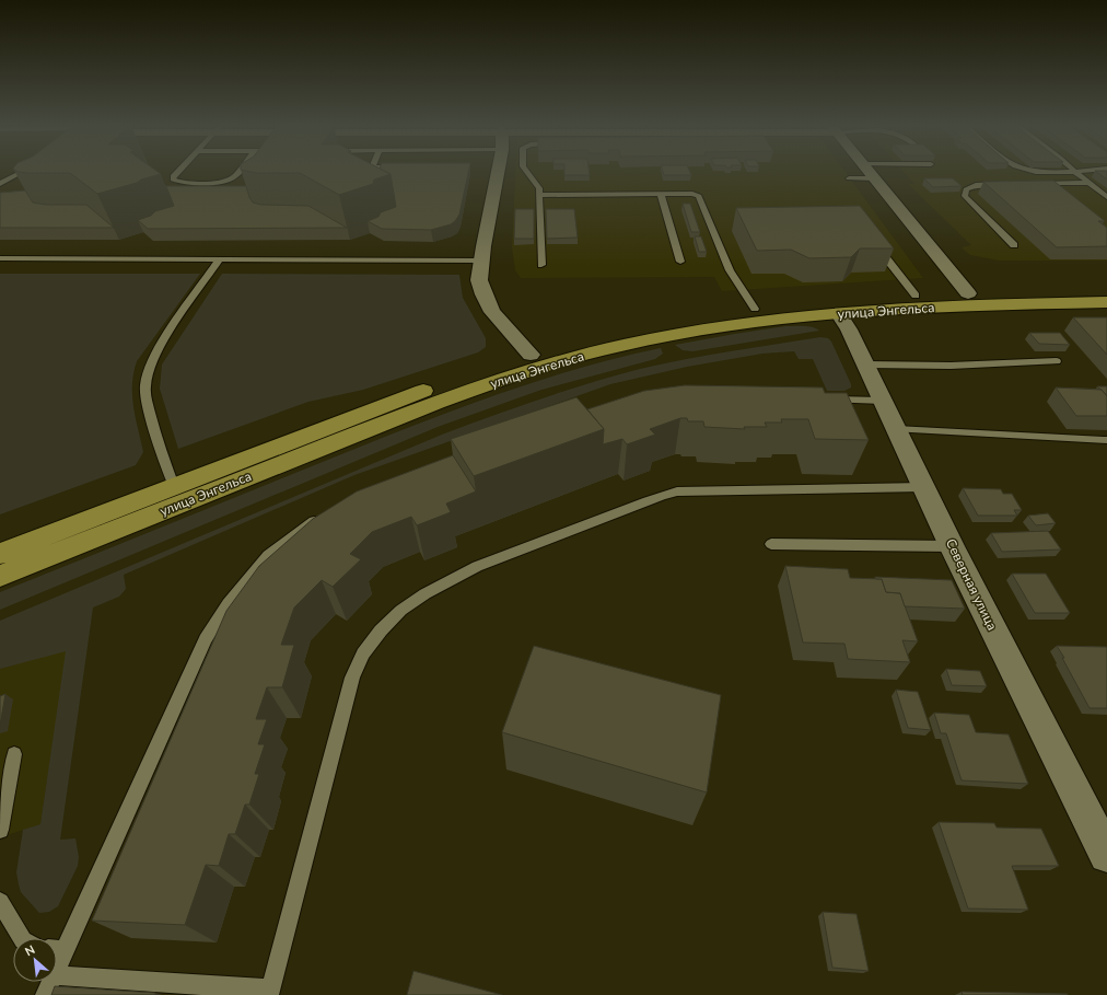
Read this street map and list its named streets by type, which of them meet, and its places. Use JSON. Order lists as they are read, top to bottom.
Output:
{
  "streets": {
    "main road": ["улица Энгельса"],
    "street": ["Северная улица"]
  },
  "crossings": [
    ["улица Энгельса", "Северная улица"]
  ],
  "north": "top left"
}
